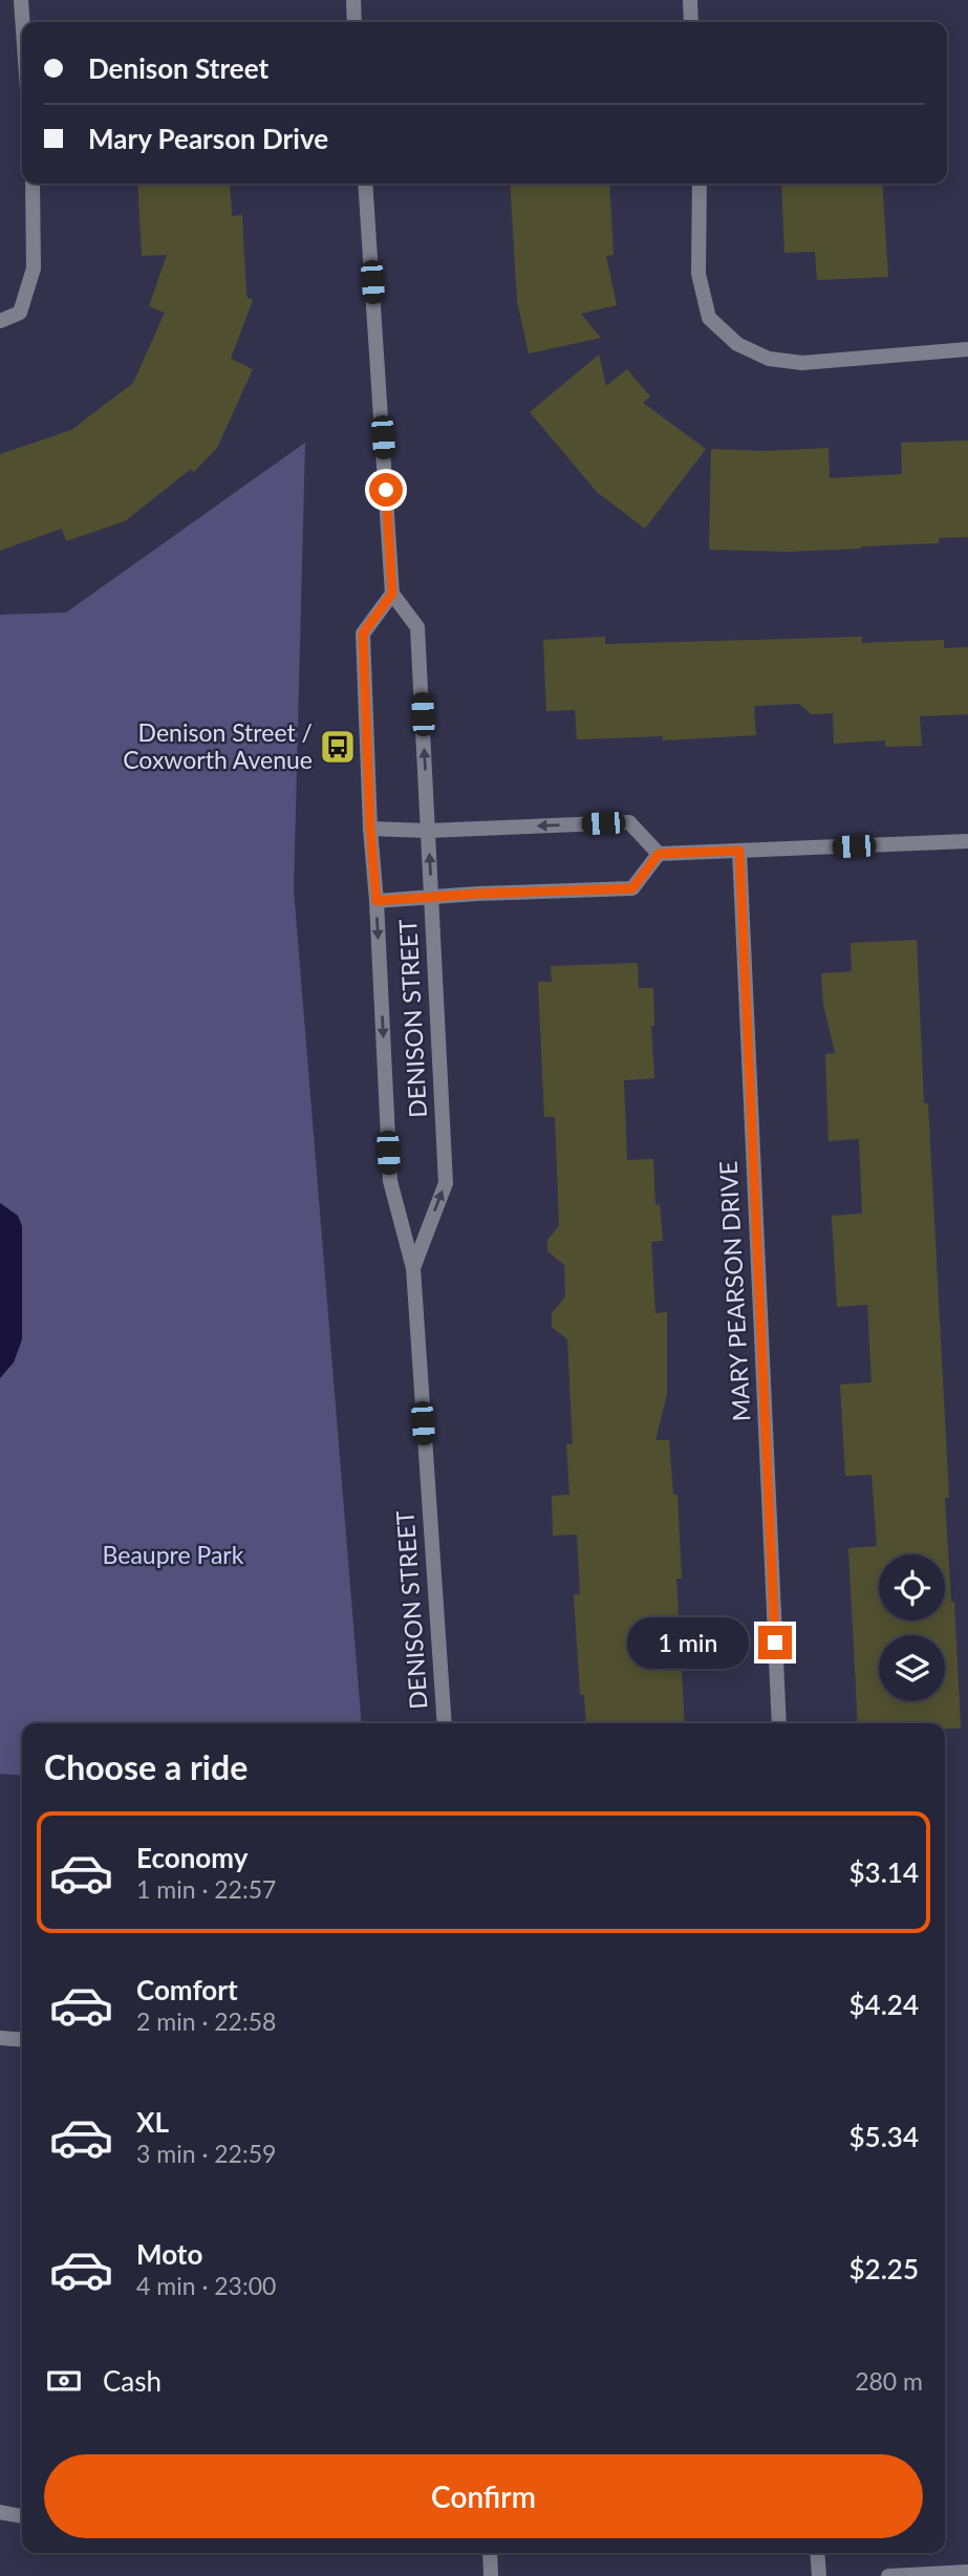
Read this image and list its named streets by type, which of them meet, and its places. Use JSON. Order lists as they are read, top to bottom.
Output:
{
  "streets": {
    "street": ["DENISON STREET", "MARY PEARSON DRIVE"]
  },
  "parks": ["Beaupre Park"],
  "places": {
    "bus stop": ["Denison Street / Coxworth Avenue"]
  },
  "page": {
    "banner": ["Denison Street", "Mary Pearson Drive"],
    "bubble": "1 min",
    "heading": "Choose a ride",
    "list": [
      {
        "name": "Economy",
        "note": "1 min · 22:57",
        "value": "$3.14"
      },
      {
        "name": "Comfort",
        "note": "2 min · 22:58",
        "value": "$4.24"
      },
      {
        "name": "XL",
        "note": "3 min · 22:59",
        "value": "$5.34"
      },
      {
        "name": "Moto",
        "note": "4 min · 23:00",
        "value": "$2.25"
      }
    ],
    "pay": ["Cash", "280 m"],
    "buttons": "Confirm"
  }
}
